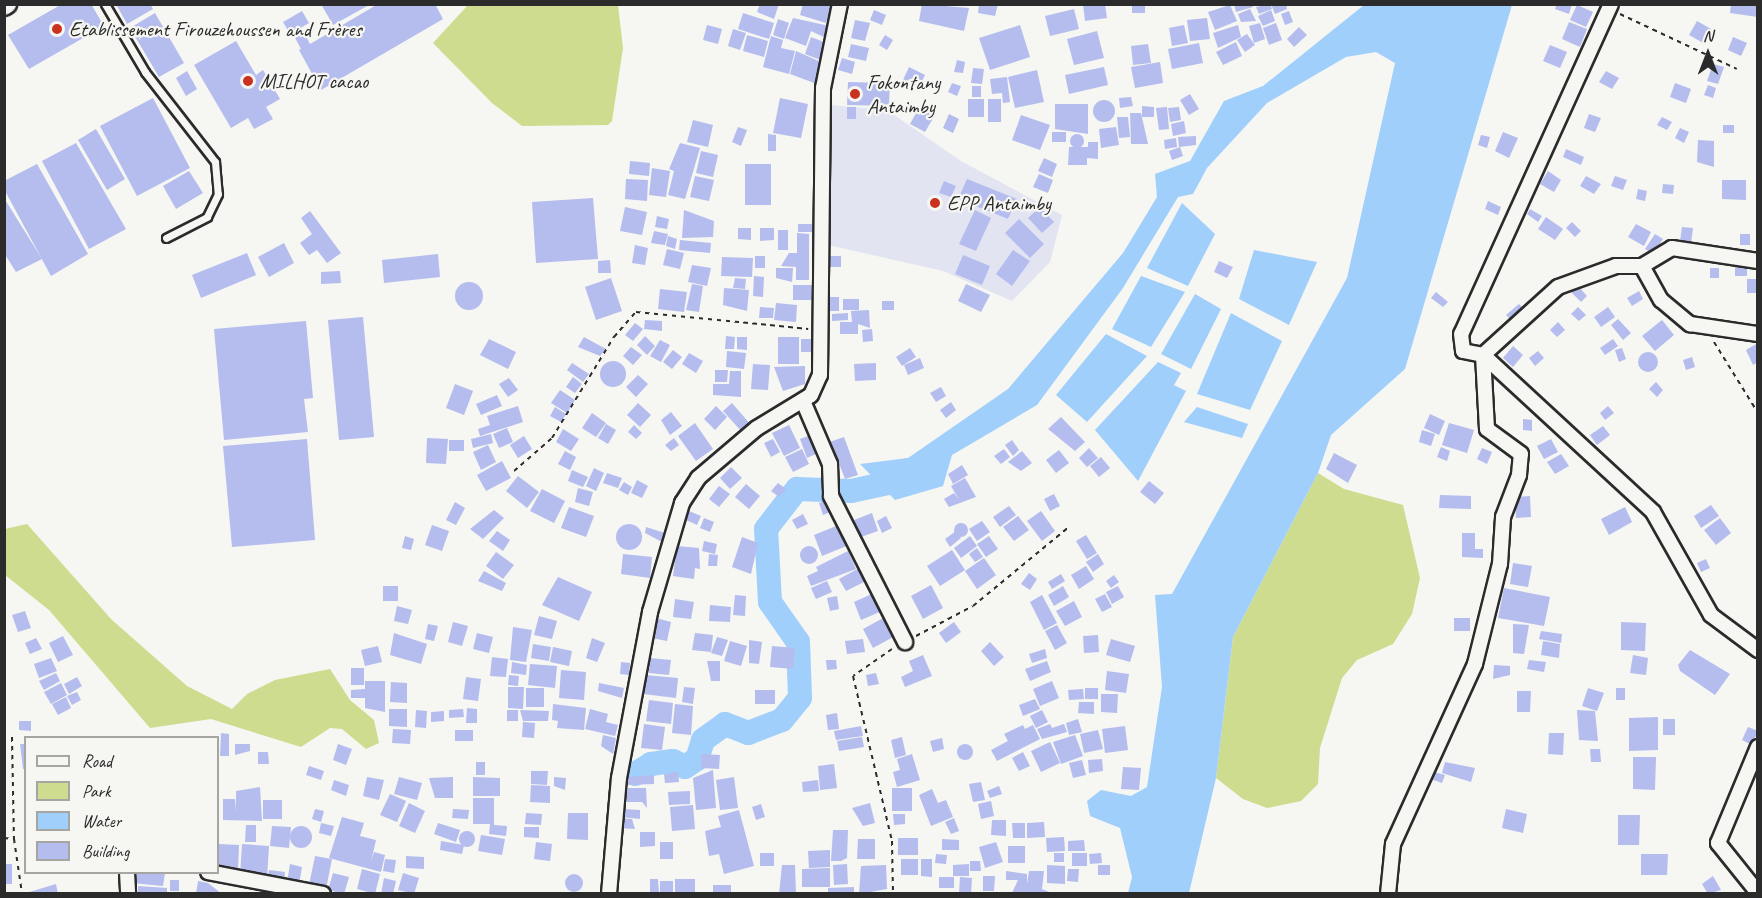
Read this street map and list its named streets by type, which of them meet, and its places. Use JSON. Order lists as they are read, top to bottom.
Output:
{
  "places": [
    "Etablissement Firouzehoussen and Frères",
    "MILHOT cacao",
    "Fokontany Antaimby",
    "EPP Antaimby"
  ],
  "legend": [
    "Road",
    "Park",
    "Water",
    "Building"
  ],
  "north": "top"
}
